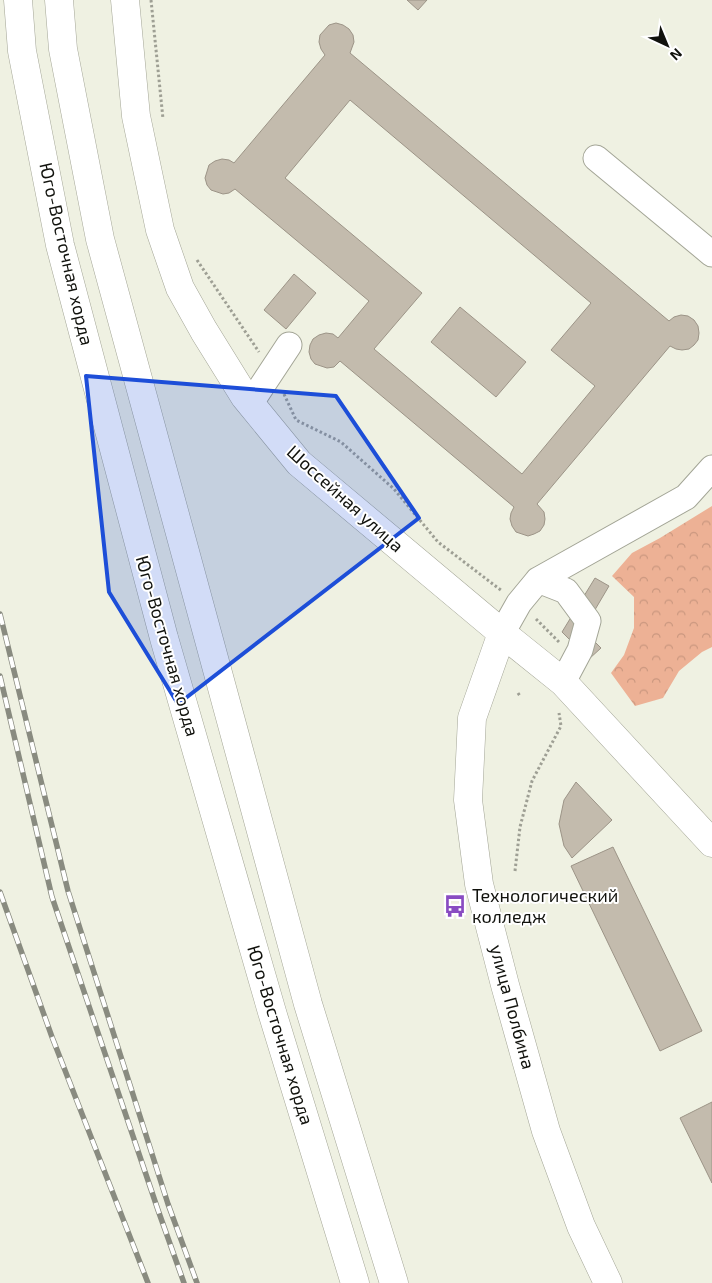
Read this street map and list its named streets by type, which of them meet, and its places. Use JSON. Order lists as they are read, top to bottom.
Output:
{
  "streets": {
    "main road": ["Юго-Восточная хорда", "Шоссейная улица", "улица Полбина"]
  },
  "crossings": [
    ["Шоссейная улица", "улица Полбина"]
  ],
  "places": {
    "bus stop": ["Технологический колледж"]
  },
  "north": "bottom right"
}
